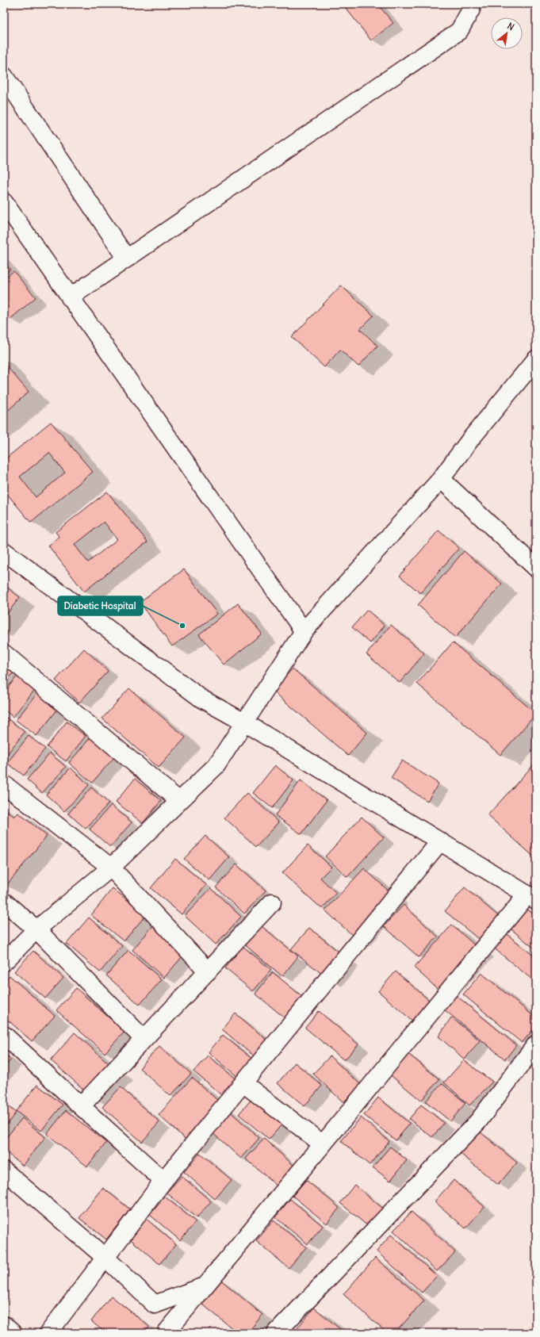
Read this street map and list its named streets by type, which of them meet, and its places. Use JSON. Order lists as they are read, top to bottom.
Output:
{
  "places": ["Diabetic Hospital"],
  "north": "top right"
}
